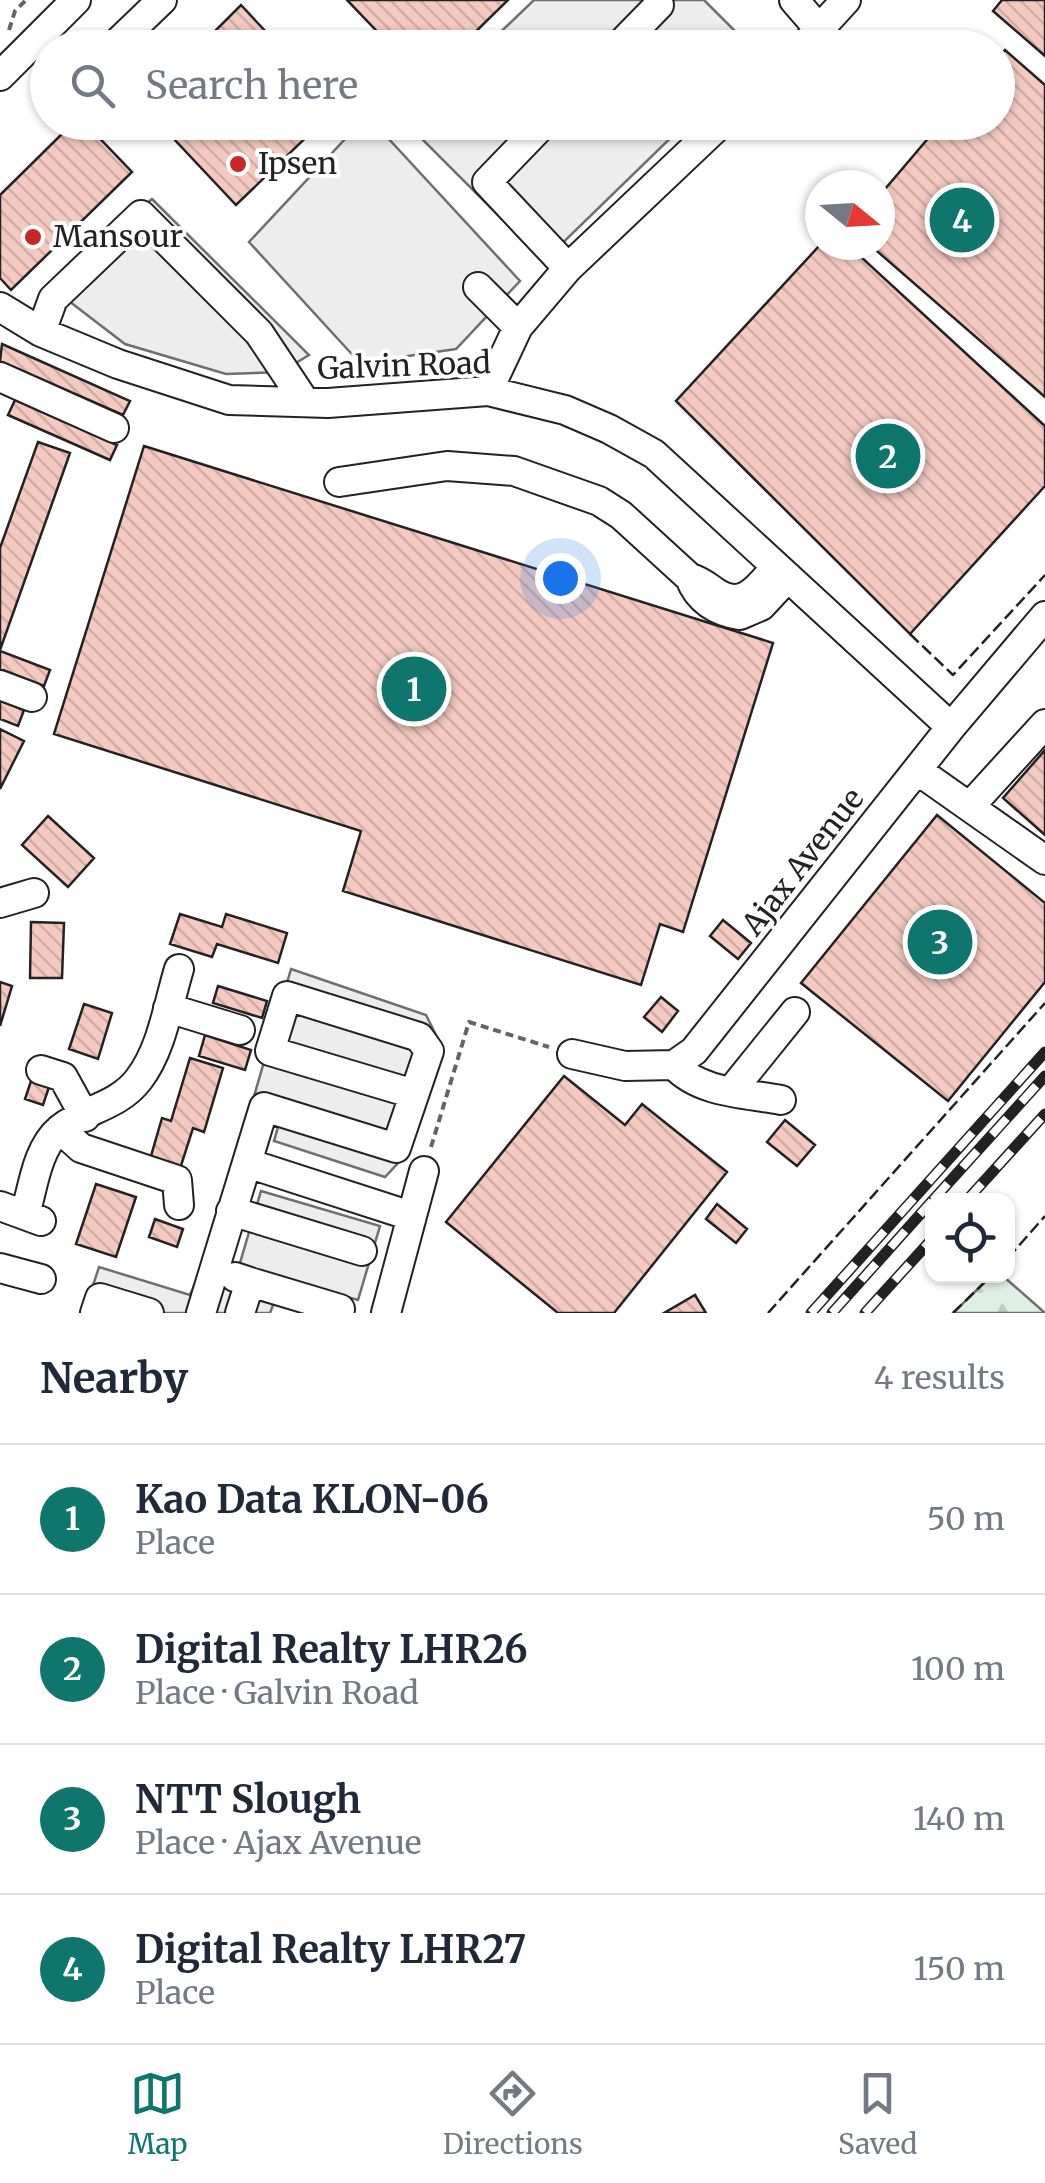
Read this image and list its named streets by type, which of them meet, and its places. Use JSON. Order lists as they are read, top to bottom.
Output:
{
  "streets": {
    "street": ["Galvin Road", "Ajax Avenue"]
  },
  "crossings": [
    ["Galvin Road", "Ajax Avenue"]
  ],
  "places": ["Ipsen", "Mansour"],
  "north": "right",
  "page": {
    "search": "Search here",
    "pins": [
      "4",
      "2",
      "1",
      "3"
    ],
    "heading": ["Nearby", "4 results"],
    "list": [
      {
        "mark": "1",
        "name": "Kao Data KLON-06",
        "note": "Place",
        "value": "50 m"
      },
      {
        "mark": "2",
        "name": "Digital Realty LHR26",
        "note": "Place · Galvin Road",
        "value": "100 m"
      },
      {
        "mark": "3",
        "name": "NTT Slough",
        "note": "Place · Ajax Avenue",
        "value": "140 m"
      },
      {
        "mark": "4",
        "name": "Digital Realty LHR27",
        "note": "Place",
        "value": "150 m"
      }
    ],
    "nav": ["Map", "Directions", "Saved"]
  }
}
